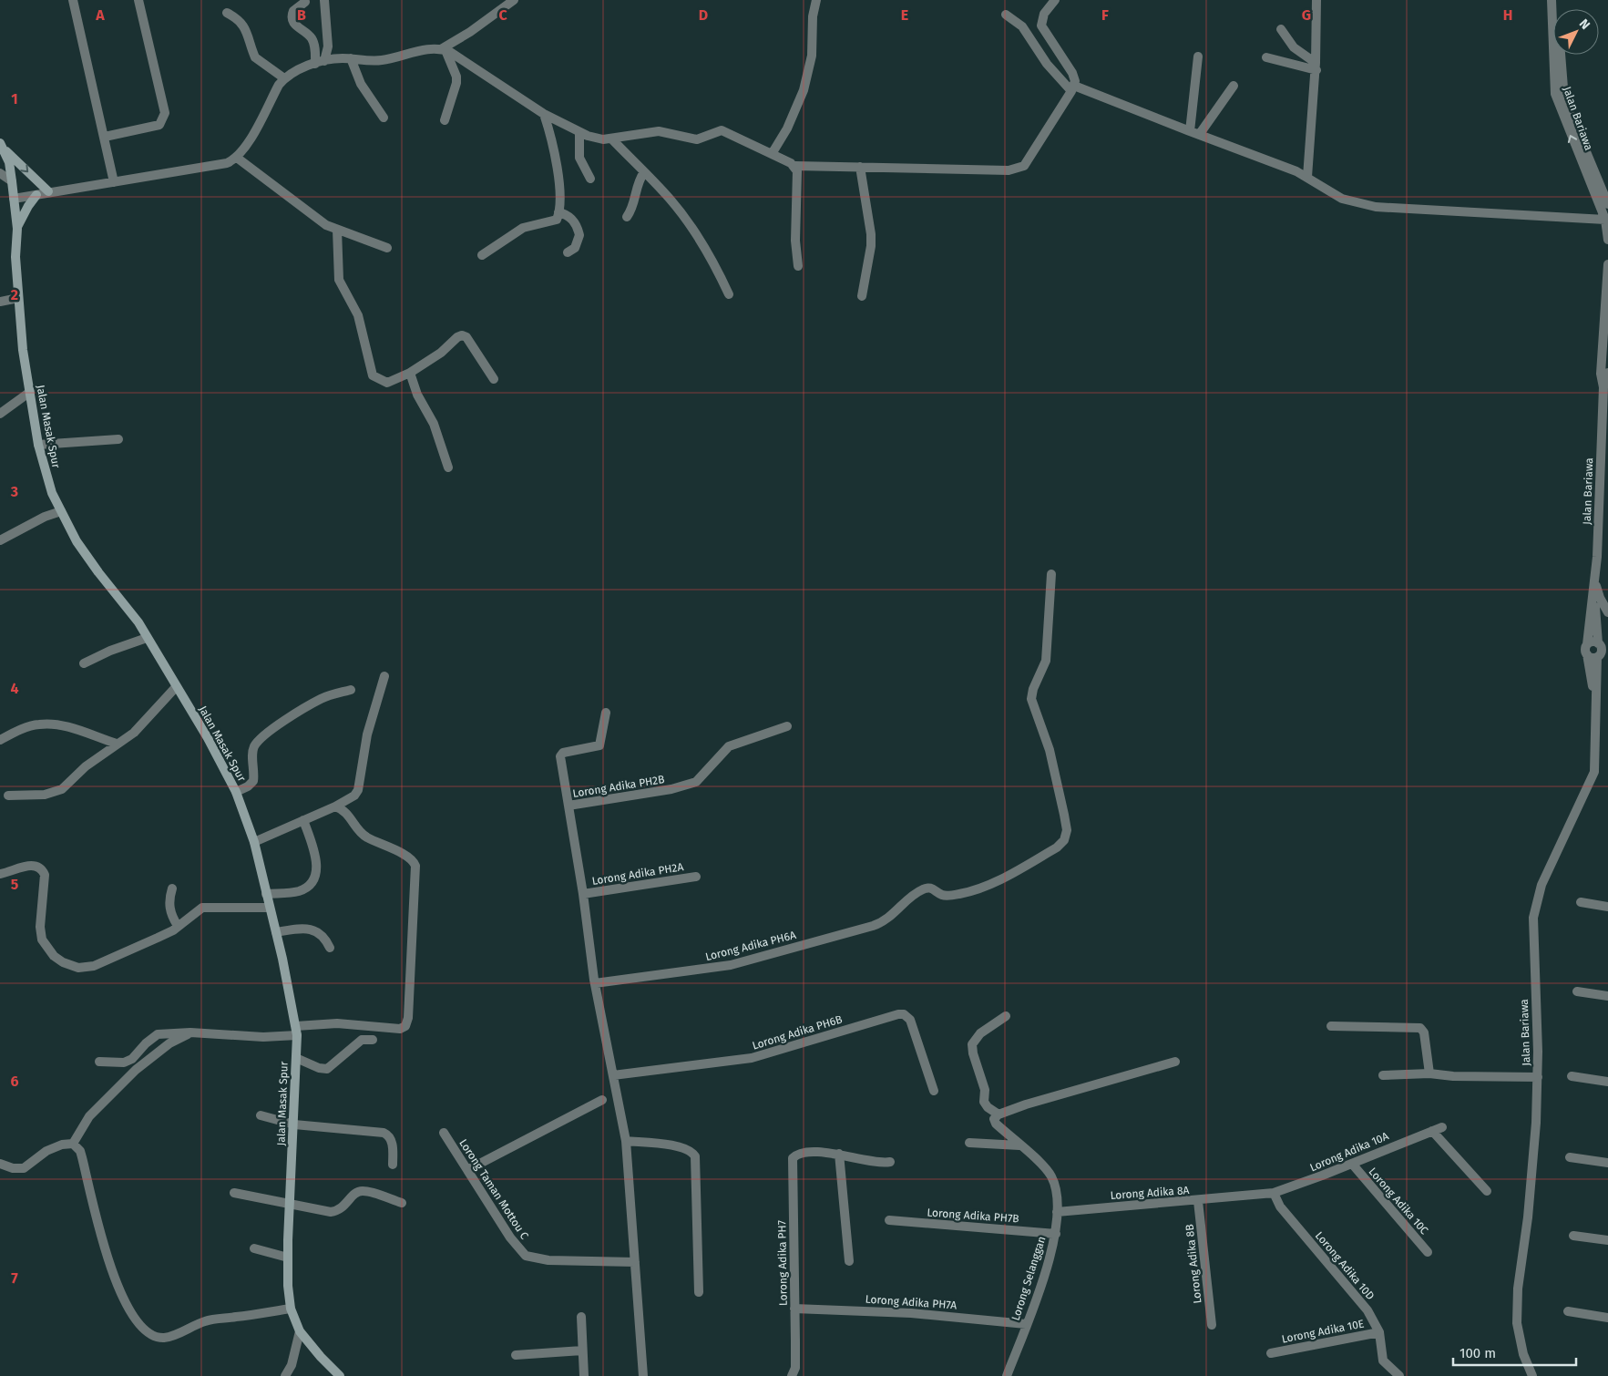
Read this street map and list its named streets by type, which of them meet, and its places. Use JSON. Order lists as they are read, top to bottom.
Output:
{
  "streets": {
    "street": [
      "Jalan Bariawa",
      "Jalan Masak Spur",
      "Lorong Adika PH2B",
      "Lorong Adika PH2A",
      "Lorong Adika PH6A",
      "Lorong Adika PH6B",
      "Lorong Adika 10A",
      "Lorong Taman Mottou C",
      "Lorong Adika 8A",
      "Lorong Adika 10C",
      "Lorong Adika PH7B",
      "Lorong Adika PH7",
      "Lorong Adika 8B",
      "Lorong Adika 10D",
      "Lorong Selanggan",
      "Lorong Adika PH7A",
      "Lorong Adika 10E"
    ]
  },
  "crossings": [
    ["Lorong Adika 10A", "Lorong Adika 8A"],
    ["Lorong Adika 10A", "Lorong Adika 10C"],
    ["Lorong Adika 10A", "Lorong Adika 10D"],
    ["Lorong Adika 8A", "Lorong Adika 8B"],
    ["Lorong Adika 8A", "Lorong Selanggan"],
    ["Lorong Adika PH7B", "Lorong Selanggan"],
    ["Lorong Adika PH7", "Lorong Adika PH7A"],
    ["Lorong Adika 10D", "Lorong Adika 10E"],
    ["Lorong Selanggan", "Lorong Adika PH7A"]
  ],
  "scale_bar": "100 m",
  "north": "top right",
  "grid": {
    "columns": [
      "A",
      "B",
      "C",
      "D",
      "E",
      "F",
      "G",
      "H"
    ],
    "rows": [
      "1",
      "2",
      "3",
      "4",
      "5",
      "6",
      "7"
    ]
  }
}
